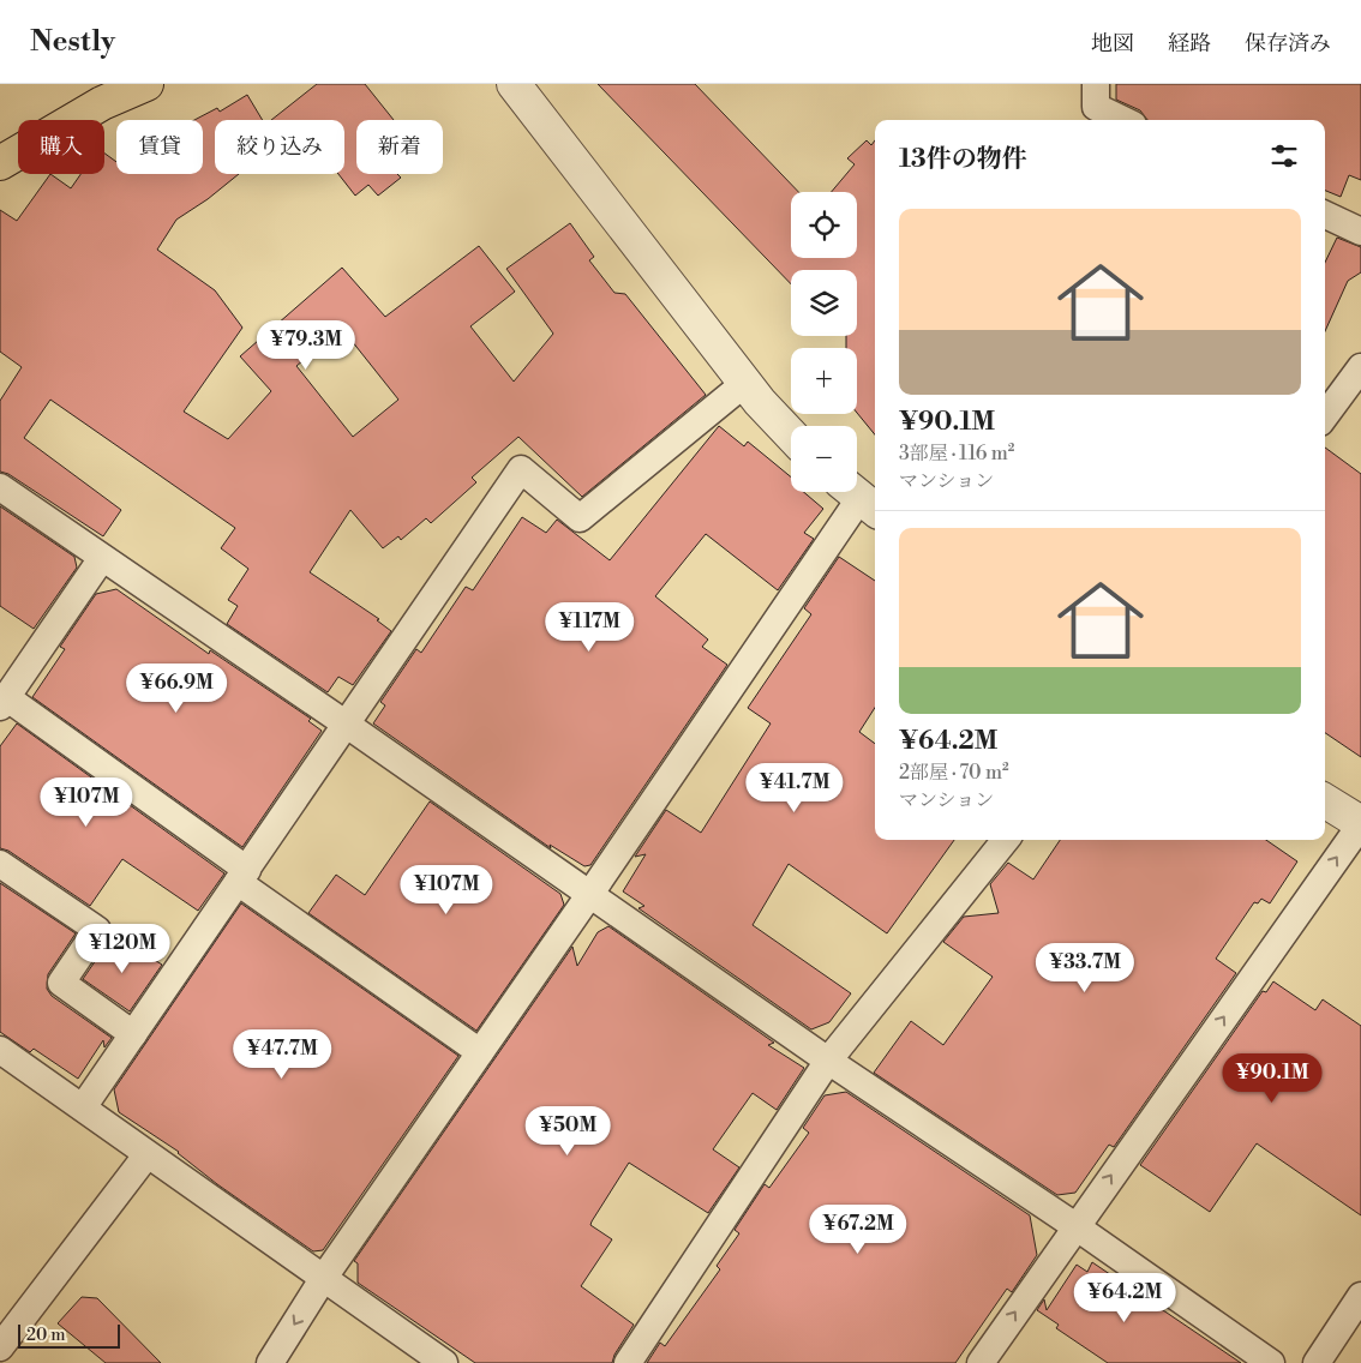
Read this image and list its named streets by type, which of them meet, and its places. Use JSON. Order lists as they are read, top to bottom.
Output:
{
  "scale_bar": "20 m",
  "page": {
    "header": "Nestly",
    "nav": ["地図", "経路", "保存済み"],
    "chip": [
      "購入",
      "賃貸",
      "絞り込み",
      "新着"
    ],
    "heading": "13件の物件",
    "map_buttons": ["+", "−"],
    "list": [
      {
        "name": "¥90.1M",
        "note": "3部屋 · 116 m² · マンション"
      },
      {
        "name": "¥64.2M",
        "note": "2部屋 · 70 m² · マンション"
      }
    ],
    "price": [
      "¥79.3M",
      "¥117M",
      "¥66.9M",
      "¥41.7M",
      "¥107M",
      "¥107M",
      "¥120M",
      "¥33.7M",
      "¥47.7M",
      "¥90.1M",
      "¥50M",
      "¥67.2M",
      "¥64.2M"
    ],
    "scale": "20 m"
  }
}
